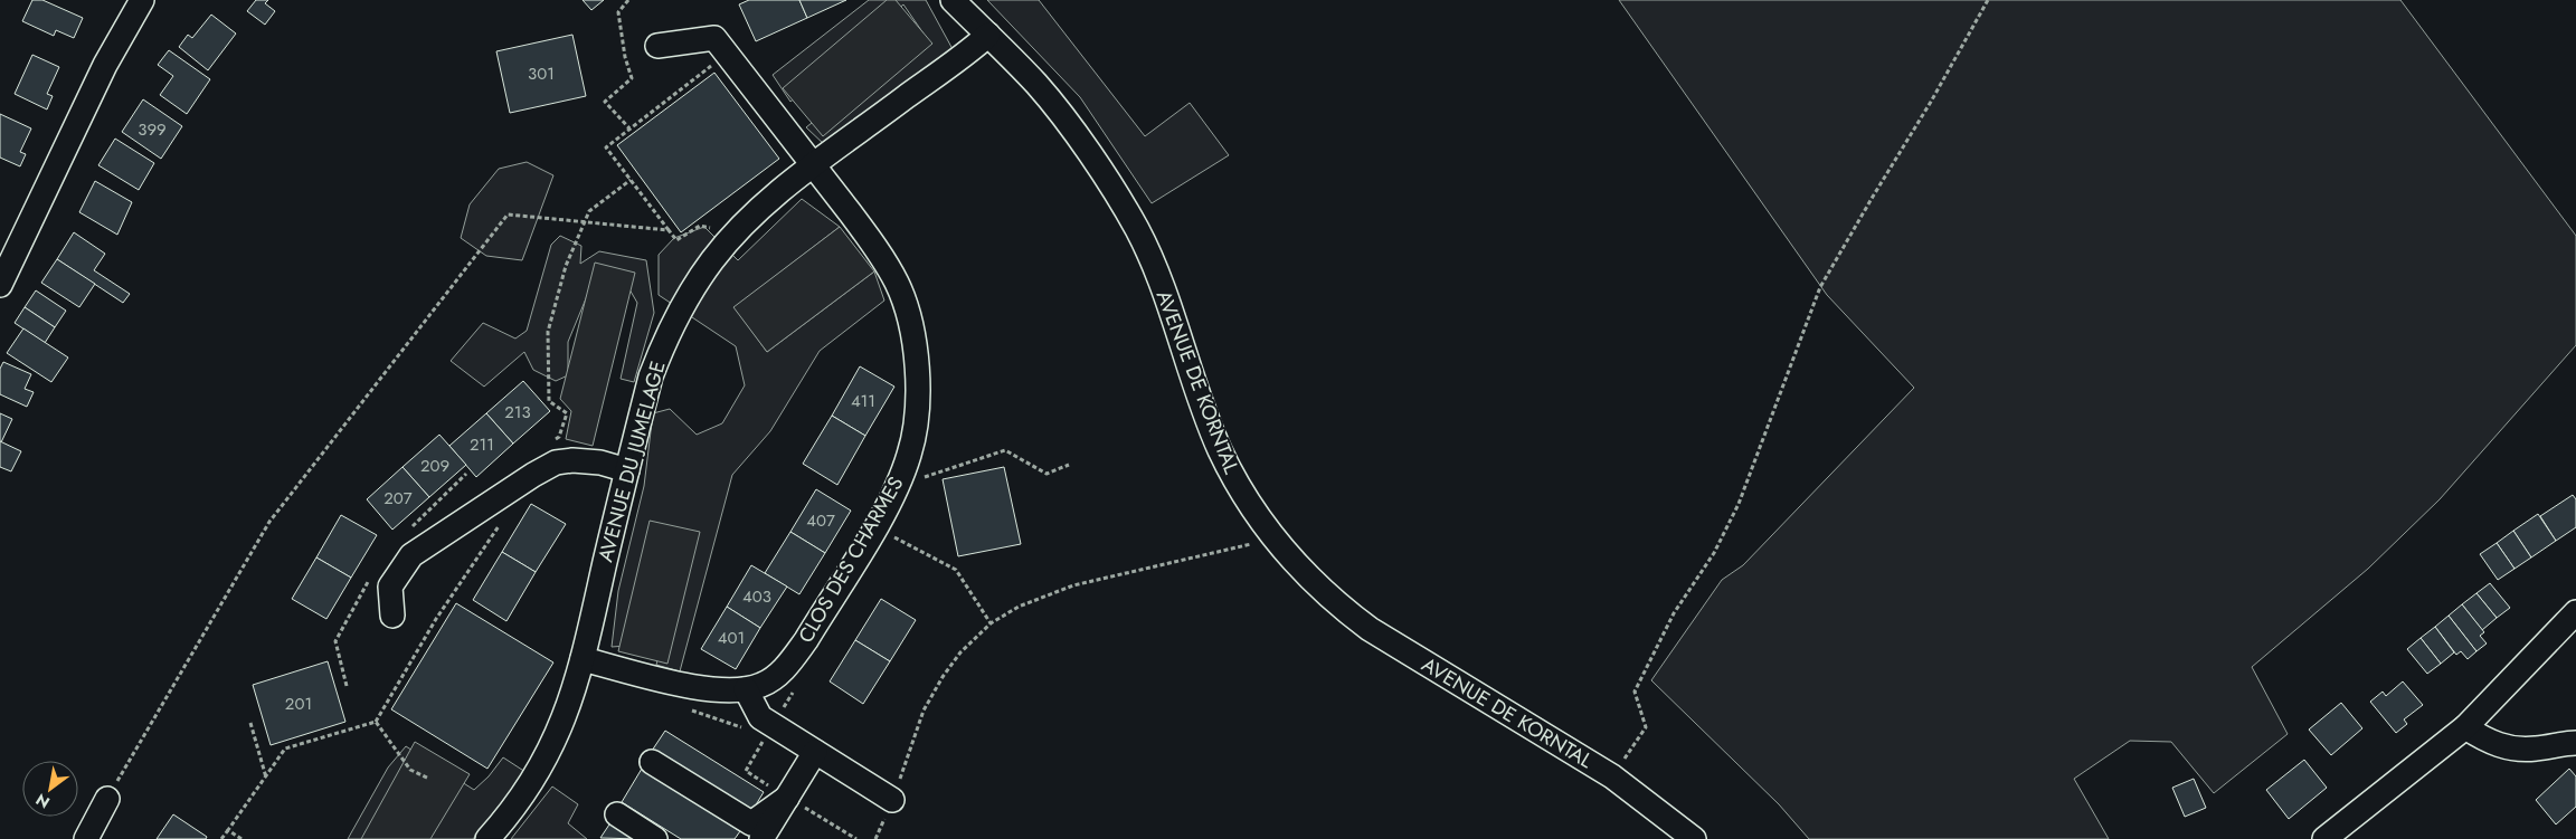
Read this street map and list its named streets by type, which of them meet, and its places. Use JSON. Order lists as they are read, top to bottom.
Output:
{
  "streets": {
    "street": ["AVENUE DE KORNTAL", "AVENUE DU JUMELAGE", "CLOS DES CHARMES"]
  },
  "crossings": [
    ["AVENUE DE KORNTAL", "AVENUE DU JUMELAGE"],
    ["AVENUE DU JUMELAGE", "CLOS DES CHARMES"]
  ],
  "house_numbers": [
    "301",
    "399",
    "411",
    "213",
    "211",
    "209",
    "207",
    "407",
    "403",
    "401",
    "201"
  ],
  "north": "bottom left"
}
